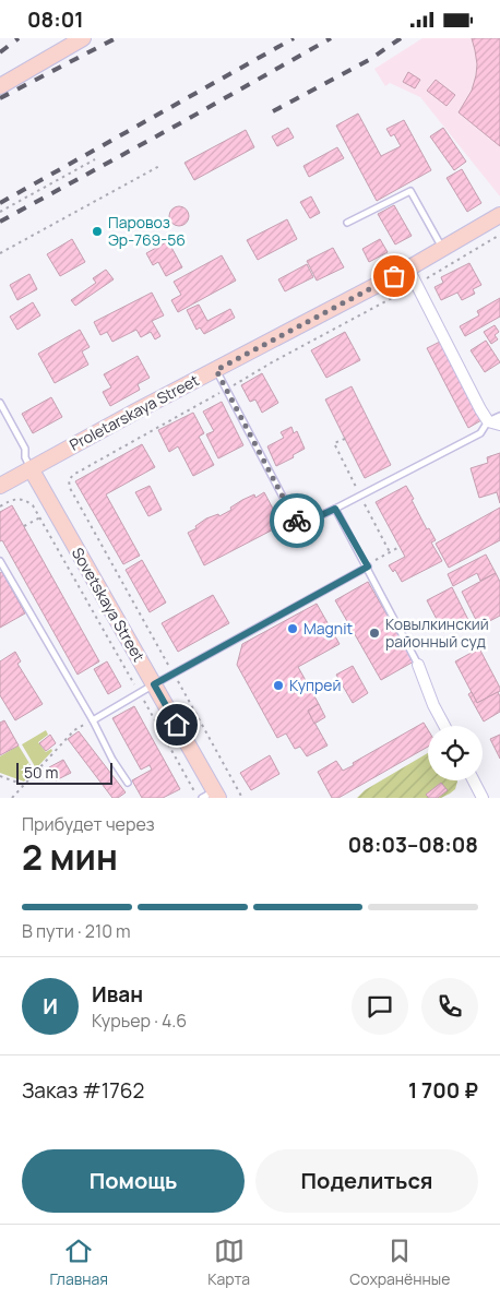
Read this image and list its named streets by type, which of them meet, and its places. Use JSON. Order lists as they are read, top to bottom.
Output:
{
  "streets": {
    "street": ["Proletarskaya Street", "Sovetskaya Street"]
  },
  "crossings": [
    ["Proletarskaya Street", "Sovetskaya Street"]
  ],
  "places": [
    "Паровоз Эр-769-56",
    "Magnit",
    "Ковылкинский районный суд",
    "Купрей"
  ],
  "scale_bar": "50 m",
  "page": {
    "status": "08:01",
    "scale": "50 m",
    "heading": ["2 мин", "Прибудет через", "08:03–08:08"],
    "panel": [
      "Иван",
      "Курьер · 4.6",
      "Заказ #1762",
      "1 700 ₽"
    ],
    "bar": "В пути · 210 m",
    "round": "И",
    "buttons": ["Помощь", "Поделиться"],
    "tabs": ["Главная", "Карта", "Сохранённые"]
  }
}
